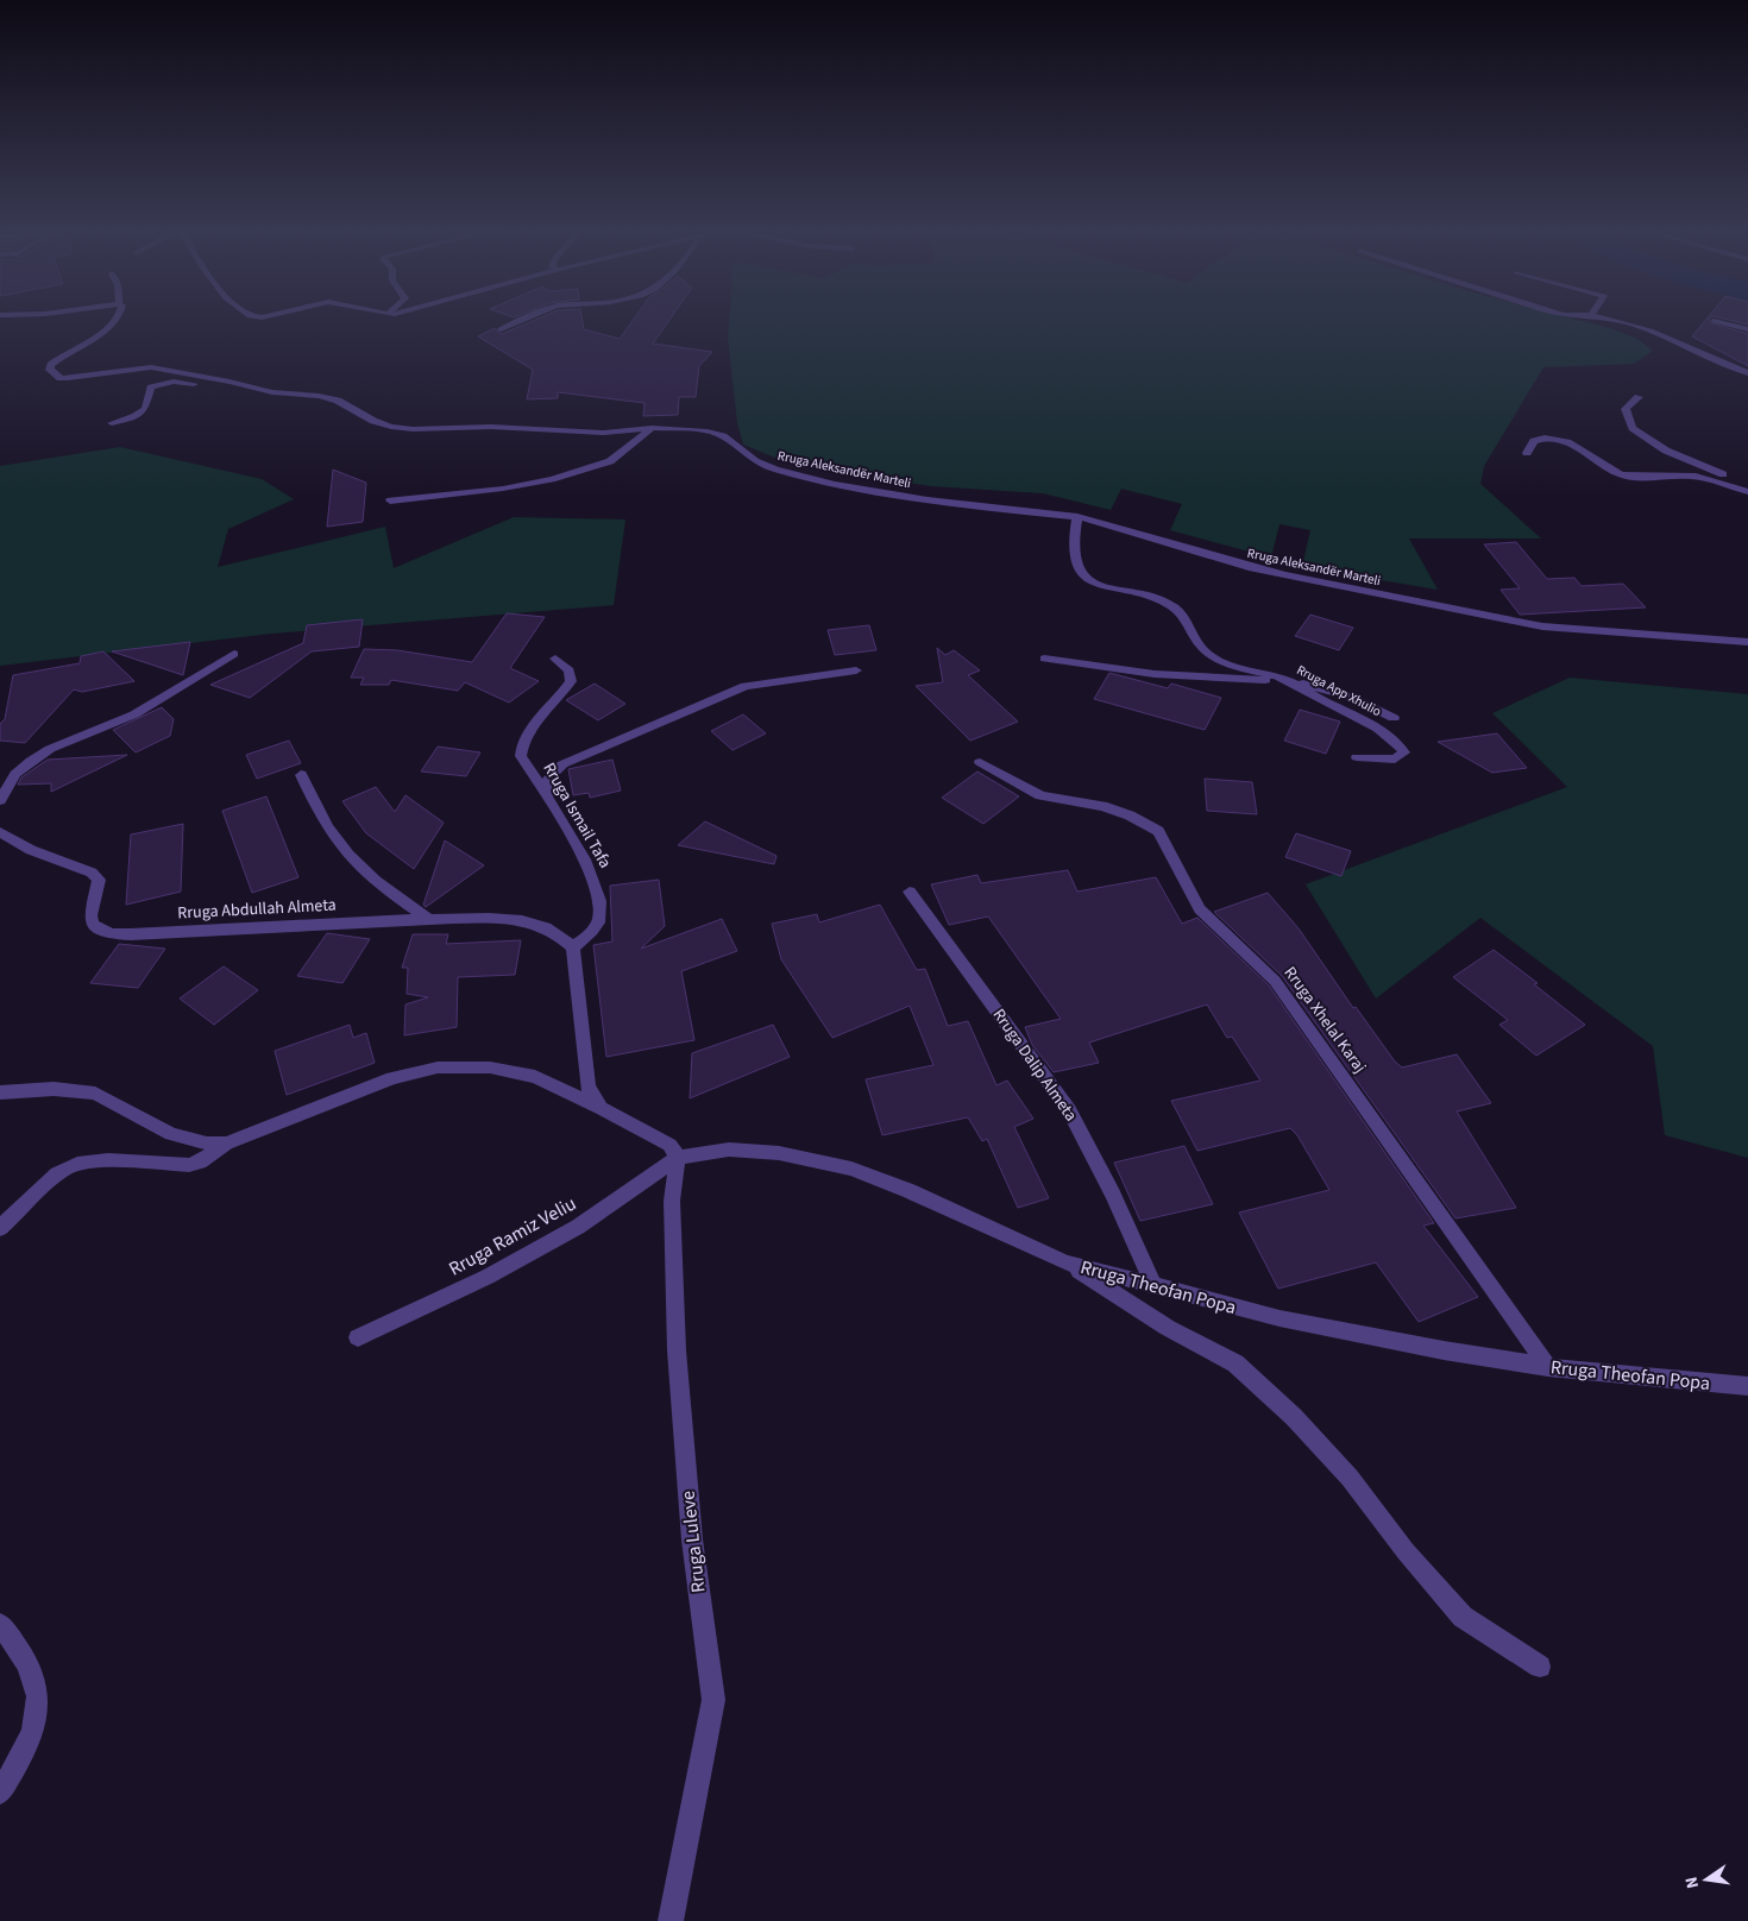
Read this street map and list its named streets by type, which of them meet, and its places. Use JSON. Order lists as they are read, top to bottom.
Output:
{
  "streets": {
    "street": [
      "Rruga Aleksandër Marteli",
      "Rruga App Xhulio",
      "Rruga Ismail Tafa",
      "Rruga Abdullah Almeta",
      "Rruga Xhelal Karaj",
      "Rruga Dalip Almeta",
      "Rruga Ramiz Veliu",
      "Rruga Theofan Popa",
      "Rruga Luleve"
    ]
  },
  "crossings": [
    ["Rruga Aleksandër Marteli", "Rruga App Xhulio"],
    ["Rruga Ismail Tafa", "Rruga Abdullah Almeta"],
    ["Rruga Xhelal Karaj", "Rruga Theofan Popa"],
    ["Rruga Dalip Almeta", "Rruga Theofan Popa"],
    ["Rruga Ramiz Veliu", "Rruga Theofan Popa"],
    ["Rruga Ramiz Veliu", "Rruga Luleve"],
    ["Rruga Theofan Popa", "Rruga Luleve"]
  ],
  "north": "left"
}
